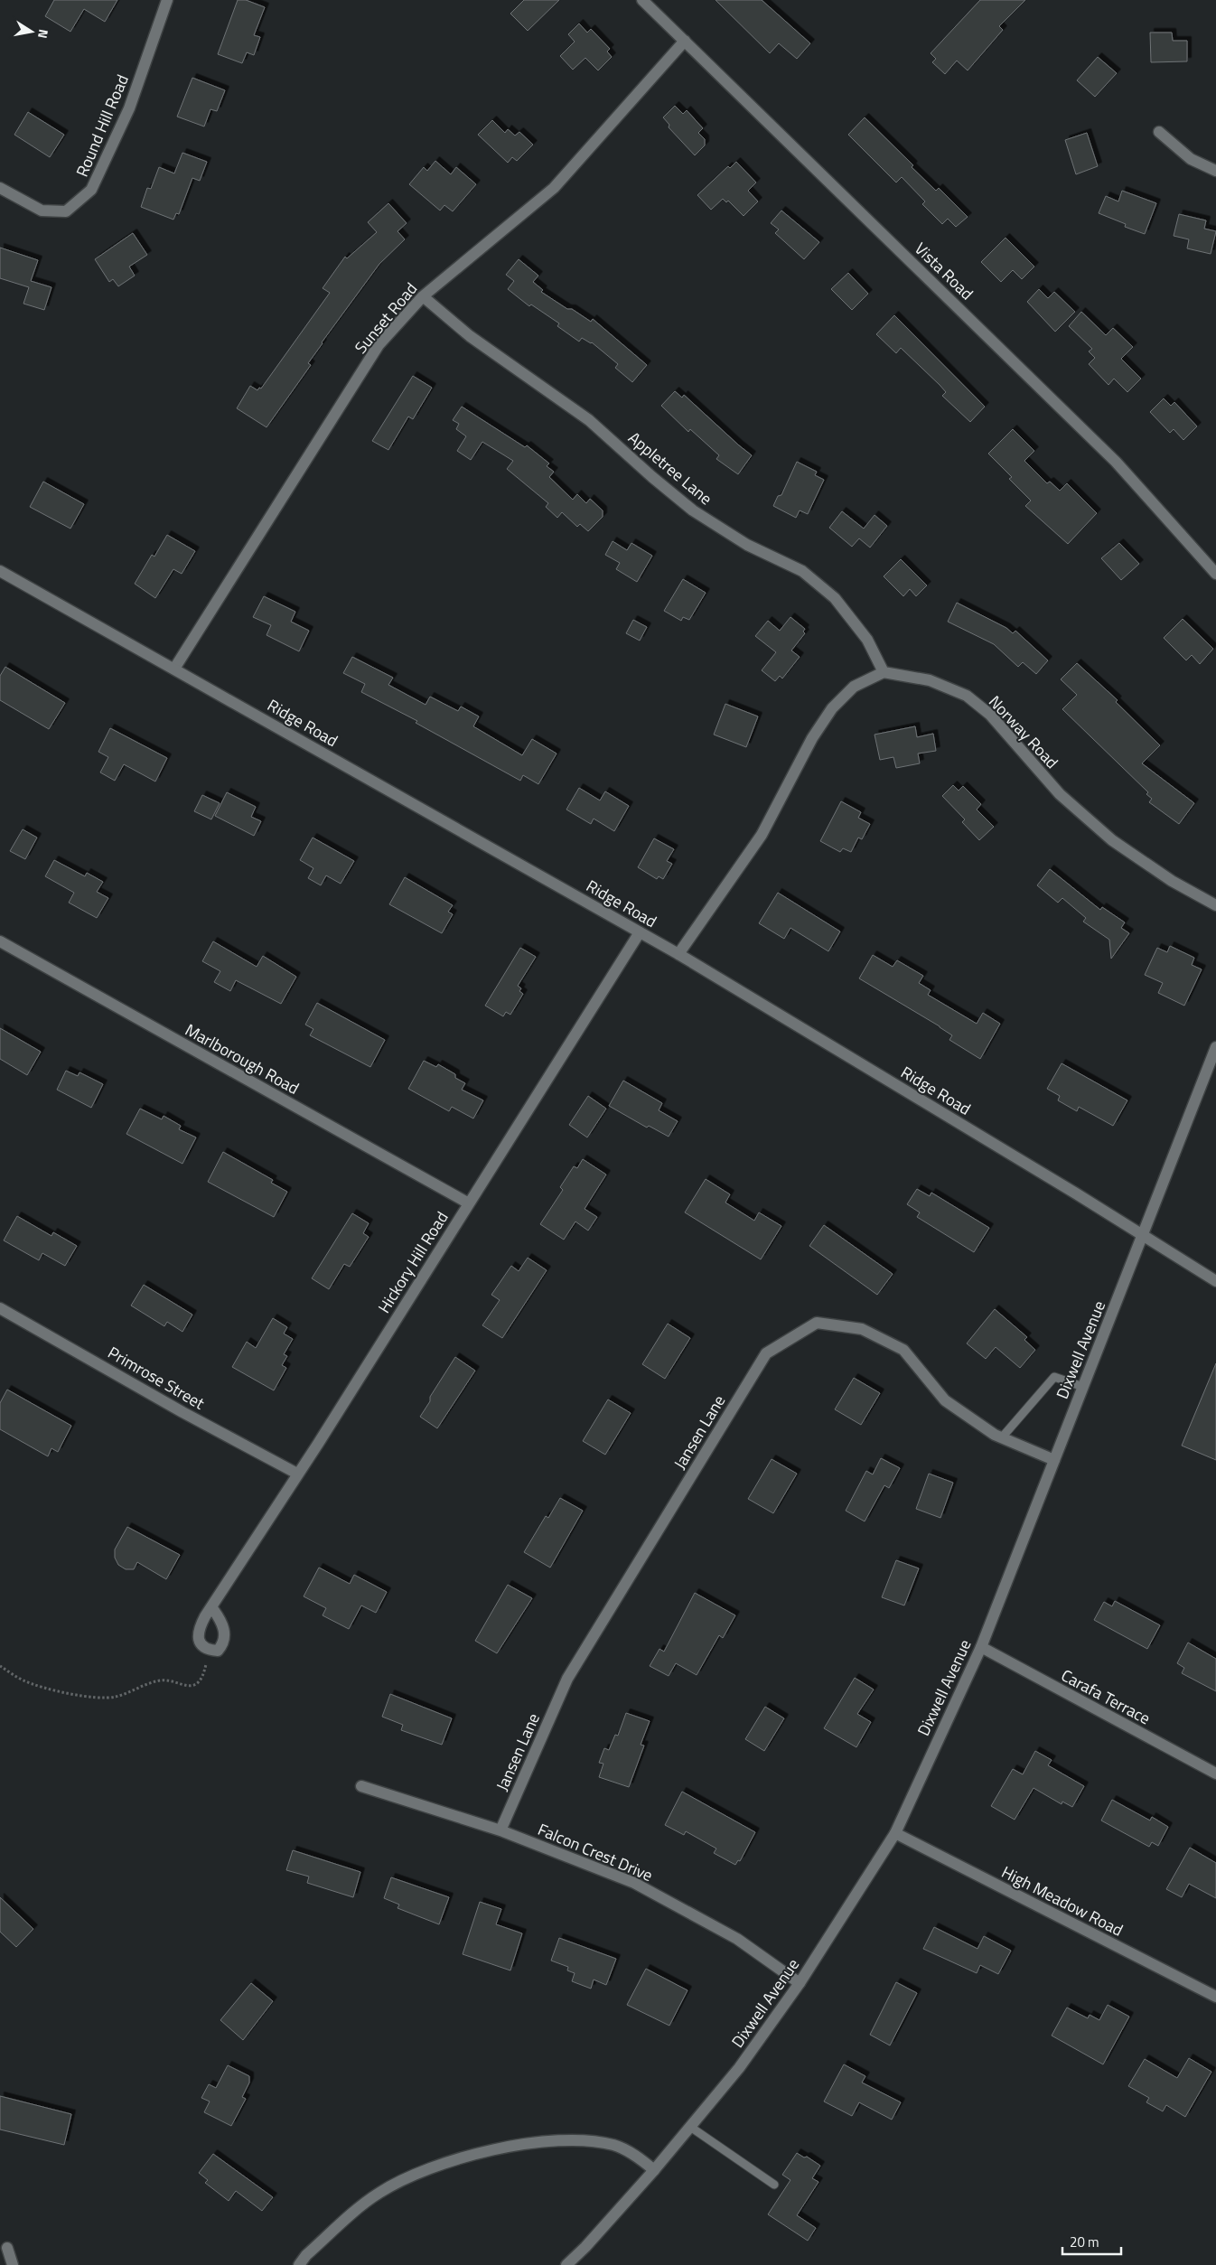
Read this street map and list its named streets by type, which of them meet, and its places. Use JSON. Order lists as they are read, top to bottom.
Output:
{
  "streets": {
    "street": [
      "Round Hill Road",
      "Vista Road",
      "Sunset Road",
      "Appletree Lane",
      "Ridge Road",
      "Norway Road",
      "Marlborough Road",
      "Hickory Hill Road",
      "Dixwell Avenue",
      "Primrose Street",
      "Jansen Lane",
      "Carafa Terrace",
      "Falcon Crest Drive",
      "High Meadow Road"
    ]
  },
  "crossings": [
    ["Vista Road", "Sunset Road"],
    ["Sunset Road", "Appletree Lane"],
    ["Sunset Road", "Ridge Road"],
    ["Appletree Lane", "Norway Road"],
    ["Ridge Road", "Hickory Hill Road"],
    ["Ridge Road", "Dixwell Avenue"],
    ["Marlborough Road", "Hickory Hill Road"],
    ["Hickory Hill Road", "Primrose Street"],
    ["Dixwell Avenue", "Jansen Lane"],
    ["Dixwell Avenue", "Carafa Terrace"],
    ["Dixwell Avenue", "Falcon Crest Drive"],
    ["Dixwell Avenue", "High Meadow Road"],
    ["Jansen Lane", "Falcon Crest Drive"]
  ],
  "scale_bar": "20 m",
  "north": "right"
}
